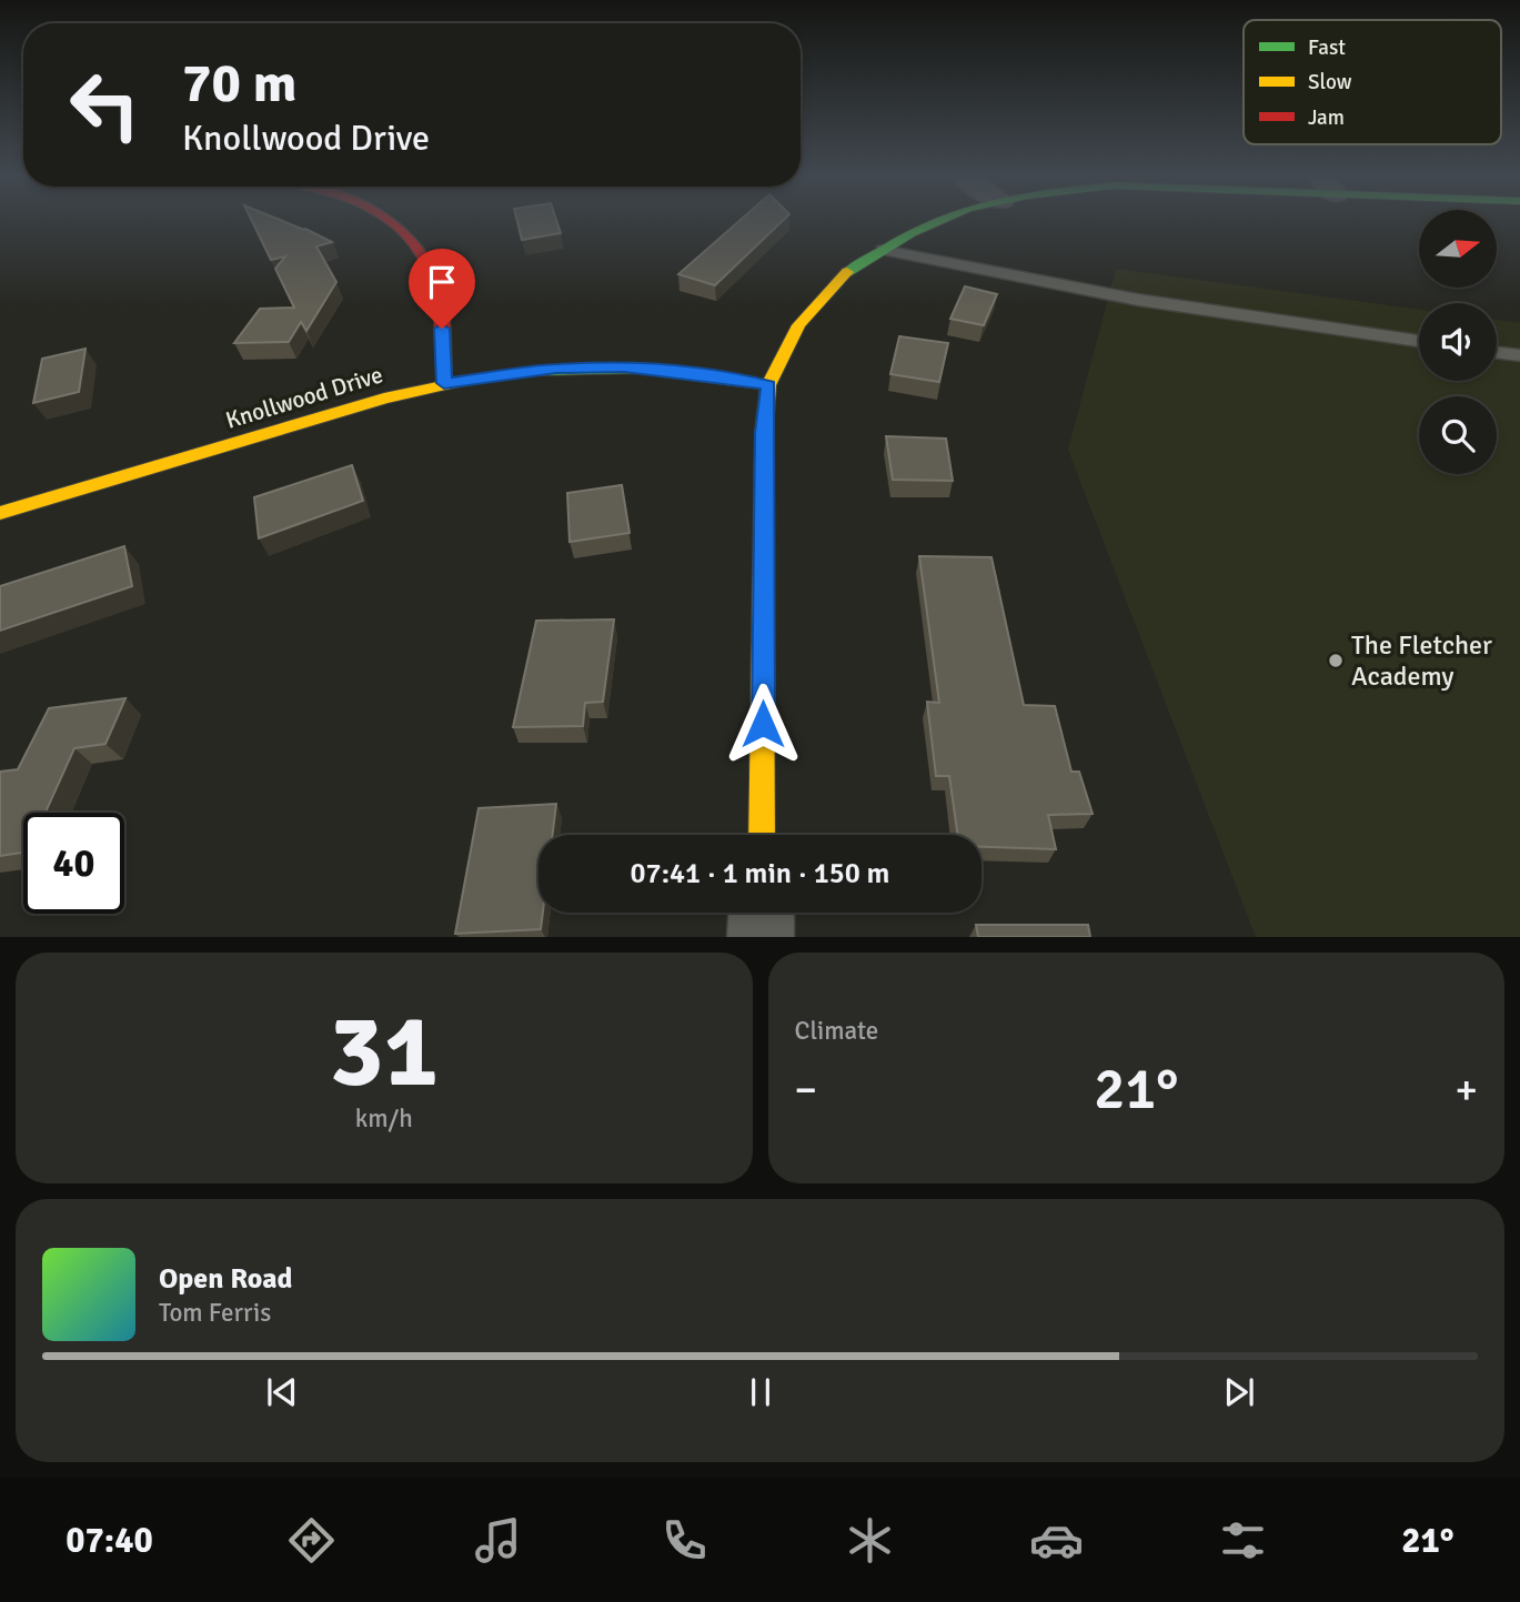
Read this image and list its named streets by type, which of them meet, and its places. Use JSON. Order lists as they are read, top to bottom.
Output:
{
  "streets": {
    "street": ["Knollwood Drive"]
  },
  "places": ["The Fletcher Academy"],
  "legend": ["Fast", "Slow", "Jam"],
  "north": "right",
  "page": {
    "turn": ["70 m", "Knollwood Drive"],
    "limit": "40",
    "trip": "07:41 · 1 min · 150 m",
    "tile": [
      ["31", "km/h"],
      "Climate"
    ],
    "heat": ["−", "21°", "+"],
    "song": ["Open Road", "Tom Ferris"],
    "tabs": ["07:40", "21°"]
  }
}
